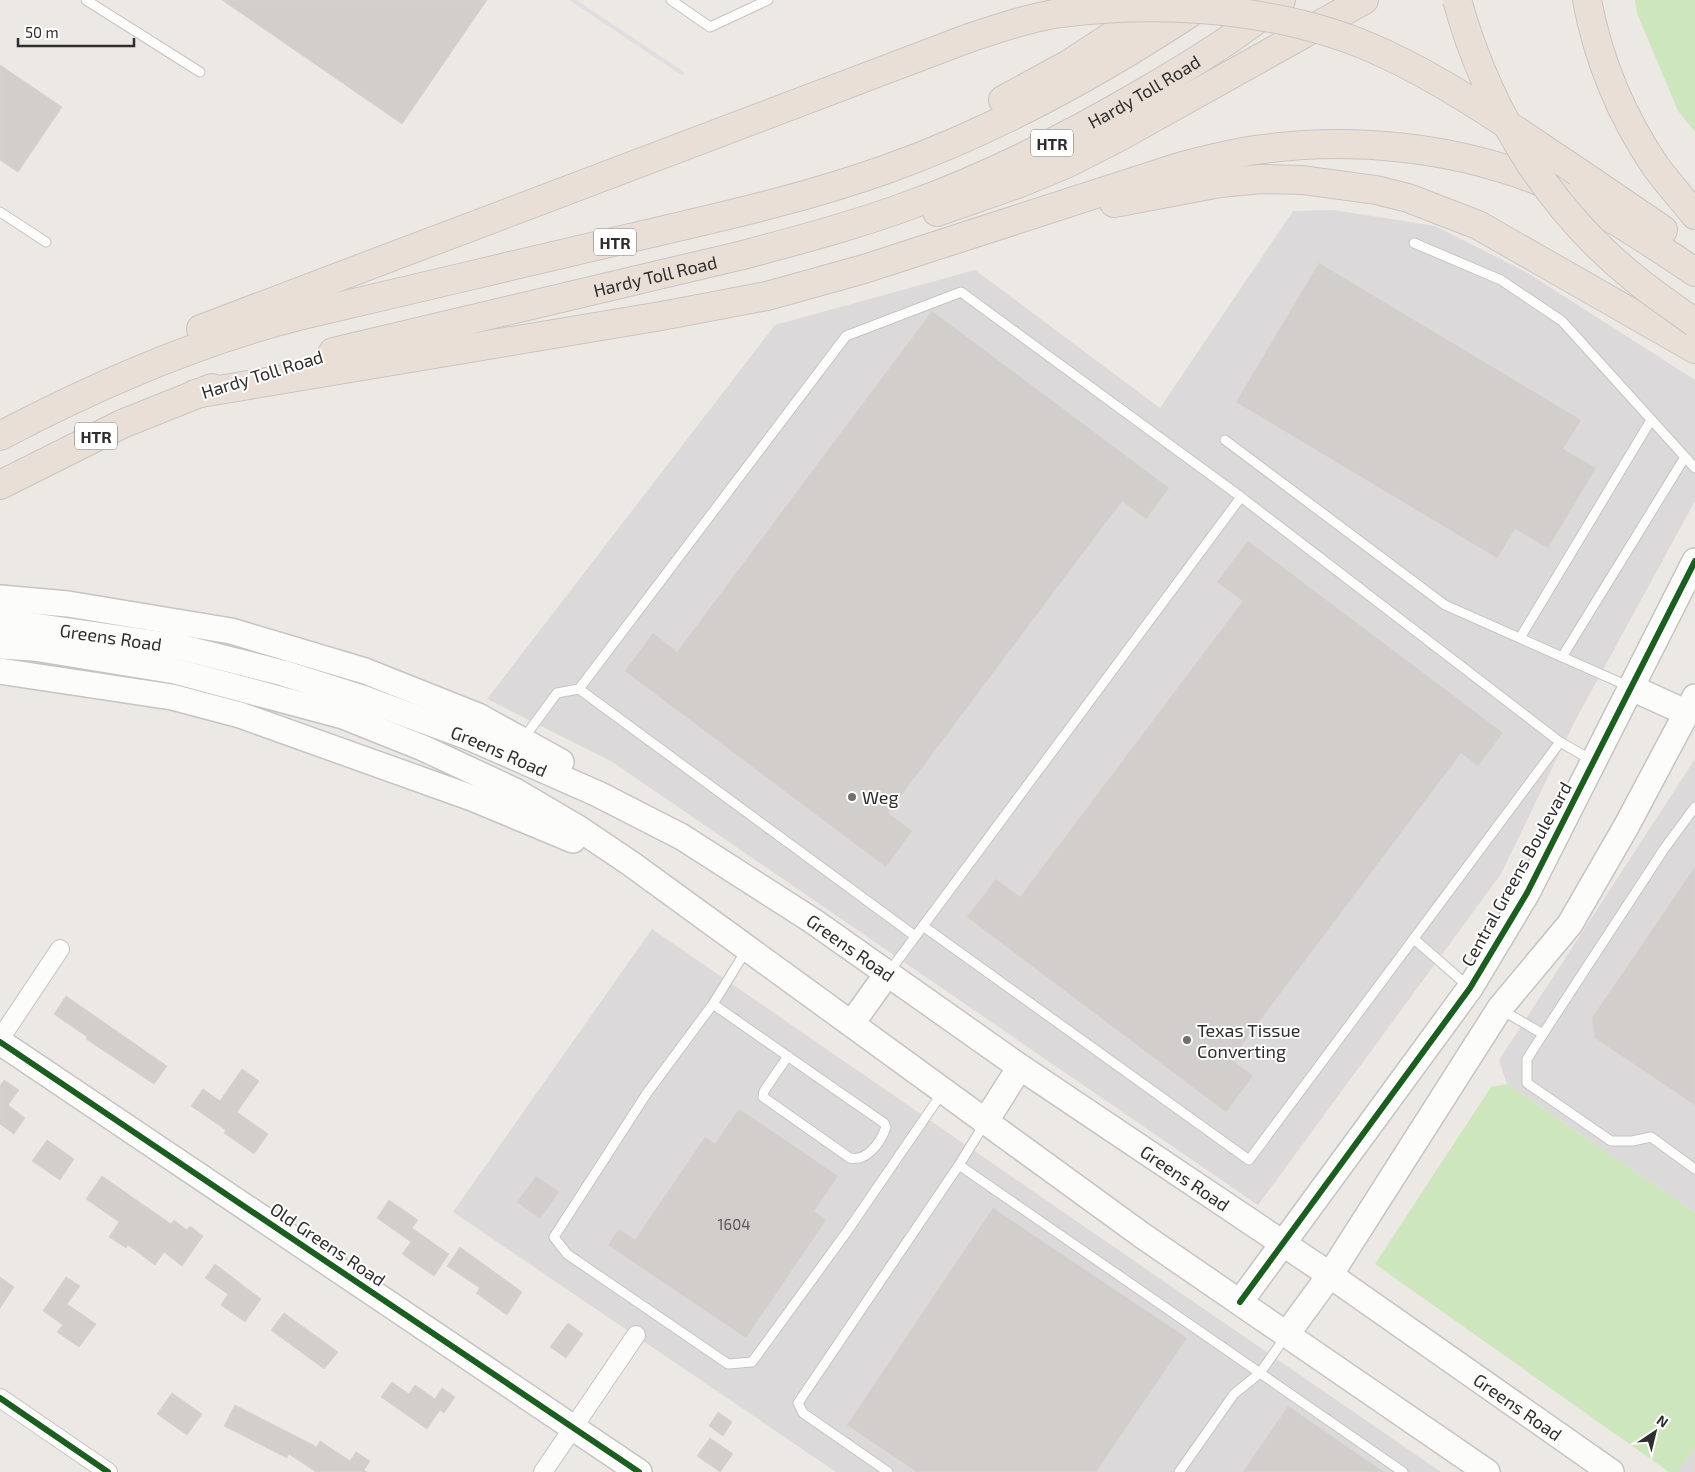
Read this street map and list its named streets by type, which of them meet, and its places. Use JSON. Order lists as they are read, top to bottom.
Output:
{
  "streets": {
    "highway": ["Hardy Toll Road", "HTR"],
    "main road": ["Greens Road", "Central Greens Boulevard", "Old Greens Road"]
  },
  "crossings": [
    ["Greens Road", "Central Greens Boulevard"]
  ],
  "places": ["Weg", "Texas Tissue Converting"],
  "house_numbers": ["1604"],
  "scale_bar": "50 m",
  "north": "top right"
}
